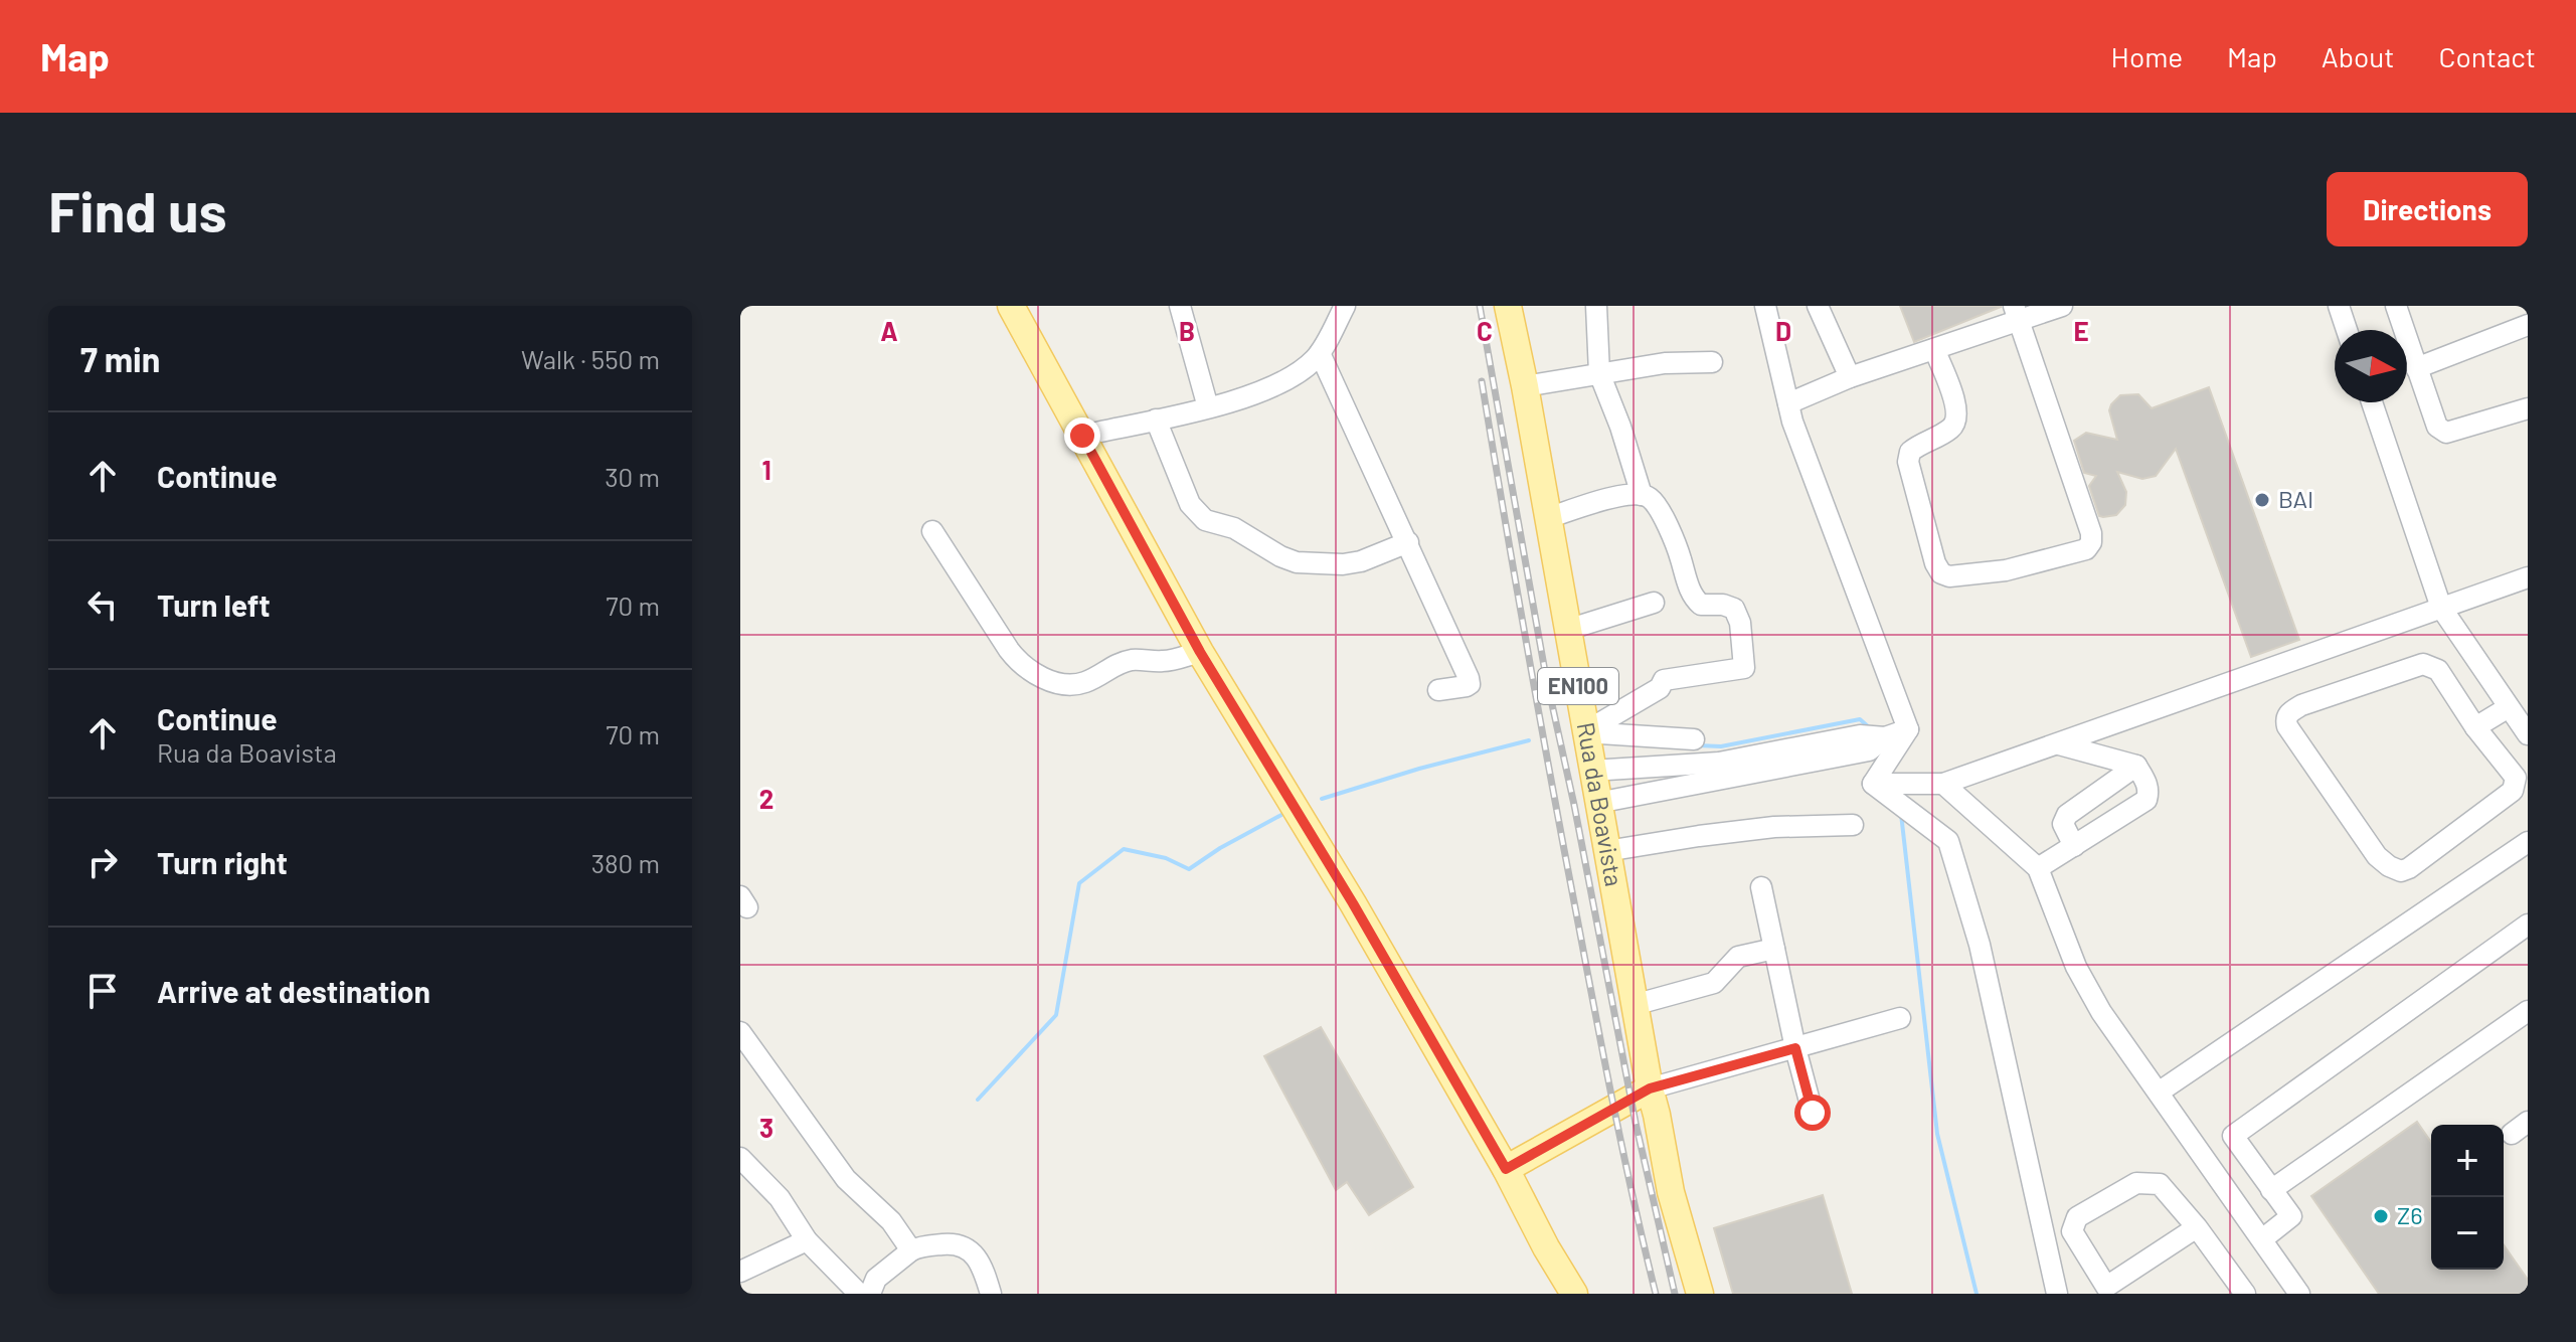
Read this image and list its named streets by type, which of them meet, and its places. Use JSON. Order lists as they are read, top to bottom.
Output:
{
  "streets": {
    "main road": ["EN100", "Rua da Boavista"]
  },
  "places": ["BAI", "Z6"],
  "north": "right",
  "page": {
    "header": "Map",
    "nav": [
      "Home",
      "Map",
      "About",
      "Contact"
    ],
    "buttons": "Directions",
    "title": "Find us",
    "heading": ["7 min", "Walk · 550 m"],
    "list": [
      ["Continue", "30 m"],
      ["Turn left", "70 m"],
      ["Continue", "Rua da Boavista", "70 m"],
      ["Turn right", "380 m"],
      "Arrive at destination"
    ],
    "map_buttons": ["+", "−"]
  },
  "grid": {
    "columns": [
      "A",
      "B",
      "C",
      "D",
      "E"
    ],
    "rows": ["1", "2", "3"]
  }
}
